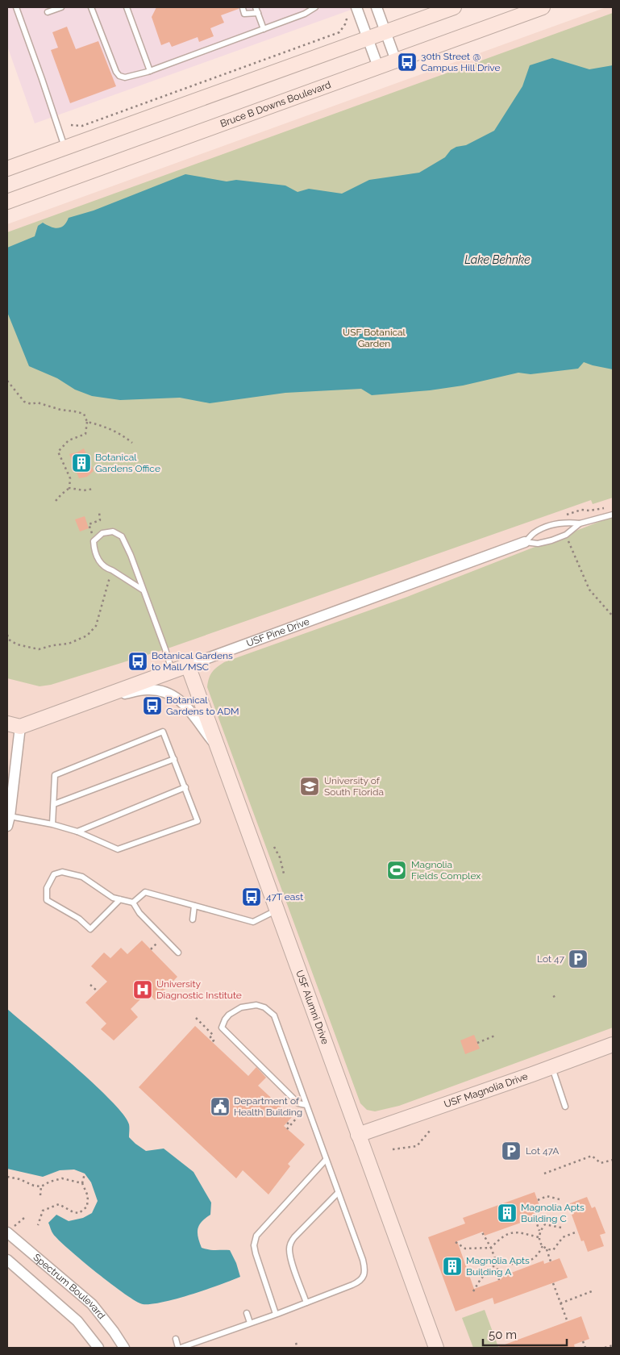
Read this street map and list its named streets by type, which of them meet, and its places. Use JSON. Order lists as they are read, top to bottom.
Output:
{
  "streets": {
    "street": [
      "Bruce B Downs Boulevard",
      "USF Pine Drive",
      "USF Alumni Drive",
      "USF Magnolia Drive",
      "Spectrum Boulevard"
    ]
  },
  "crossings": [
    ["USF Pine Drive", "USF Alumni Drive"],
    ["USF Alumni Drive", "USF Magnolia Drive"]
  ],
  "water": ["Lake Behnke"],
  "parks": ["USF Botanical Garden"],
  "places": {
    "bus stop": [
      "30th Street @ Campus Hill Drive",
      "Botanical Gardens to Mall/MSC",
      "Botanical Gardens to ADM",
      "47T east"
    ],
    "building": ["Botanical Gardens Office", "Magnolia Apts Building C", "Magnolia Apts Building A"],
    "school or university": ["University of South Florida"],
    "sports": ["Magnolia Fields Complex"],
    "parking": ["Lot 47", "Lot 47A"],
    "hospital": ["University Diagnostic Institute"],
    "public building": ["Department of Health Building"]
  },
  "scale_bar": "50 m"
}
